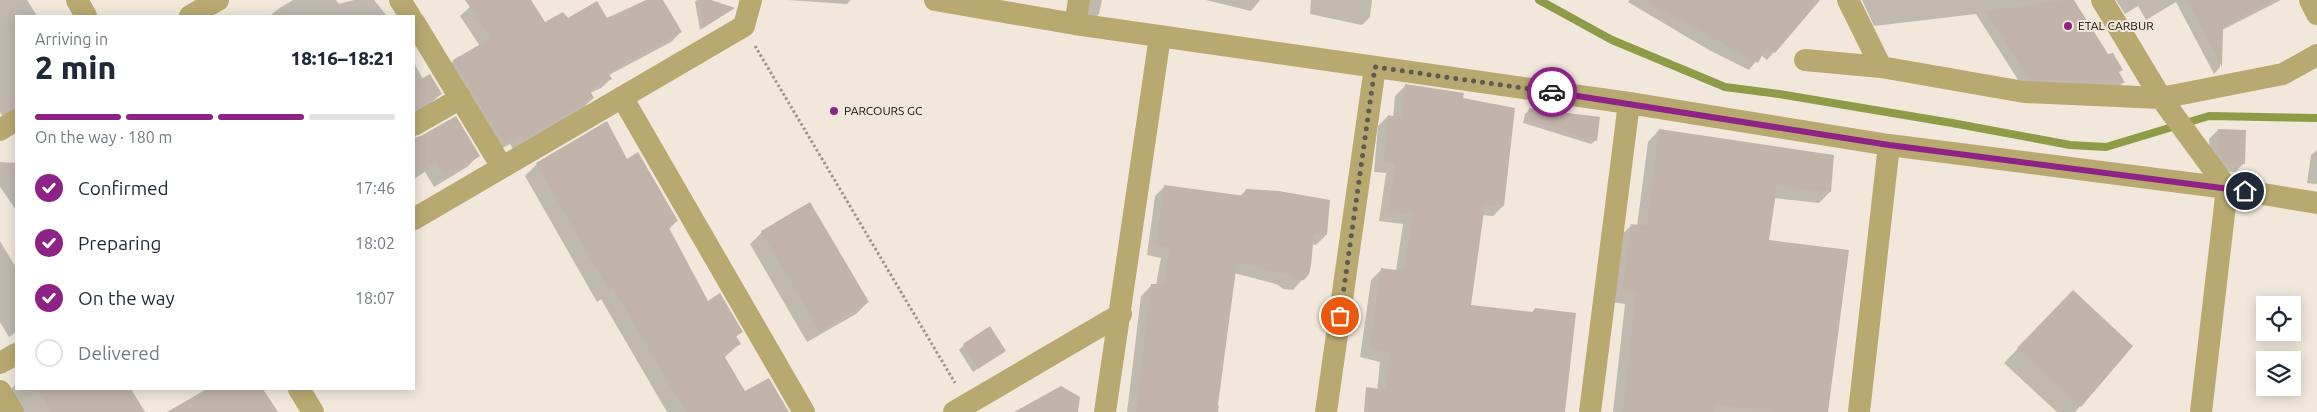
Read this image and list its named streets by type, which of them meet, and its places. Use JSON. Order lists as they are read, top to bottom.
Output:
{
  "places": ["ETAL CARBUR", "PARCOURS GC"],
  "page": {
    "heading": ["2 min", "Arriving in", "18:16–18:21"],
    "bar": "On the way · 180 m",
    "list": [
      ["Confirmed", "17:46"],
      ["Preparing", "18:02"],
      ["On the way", "18:07"],
      "Delivered"
    ]
  }
}
